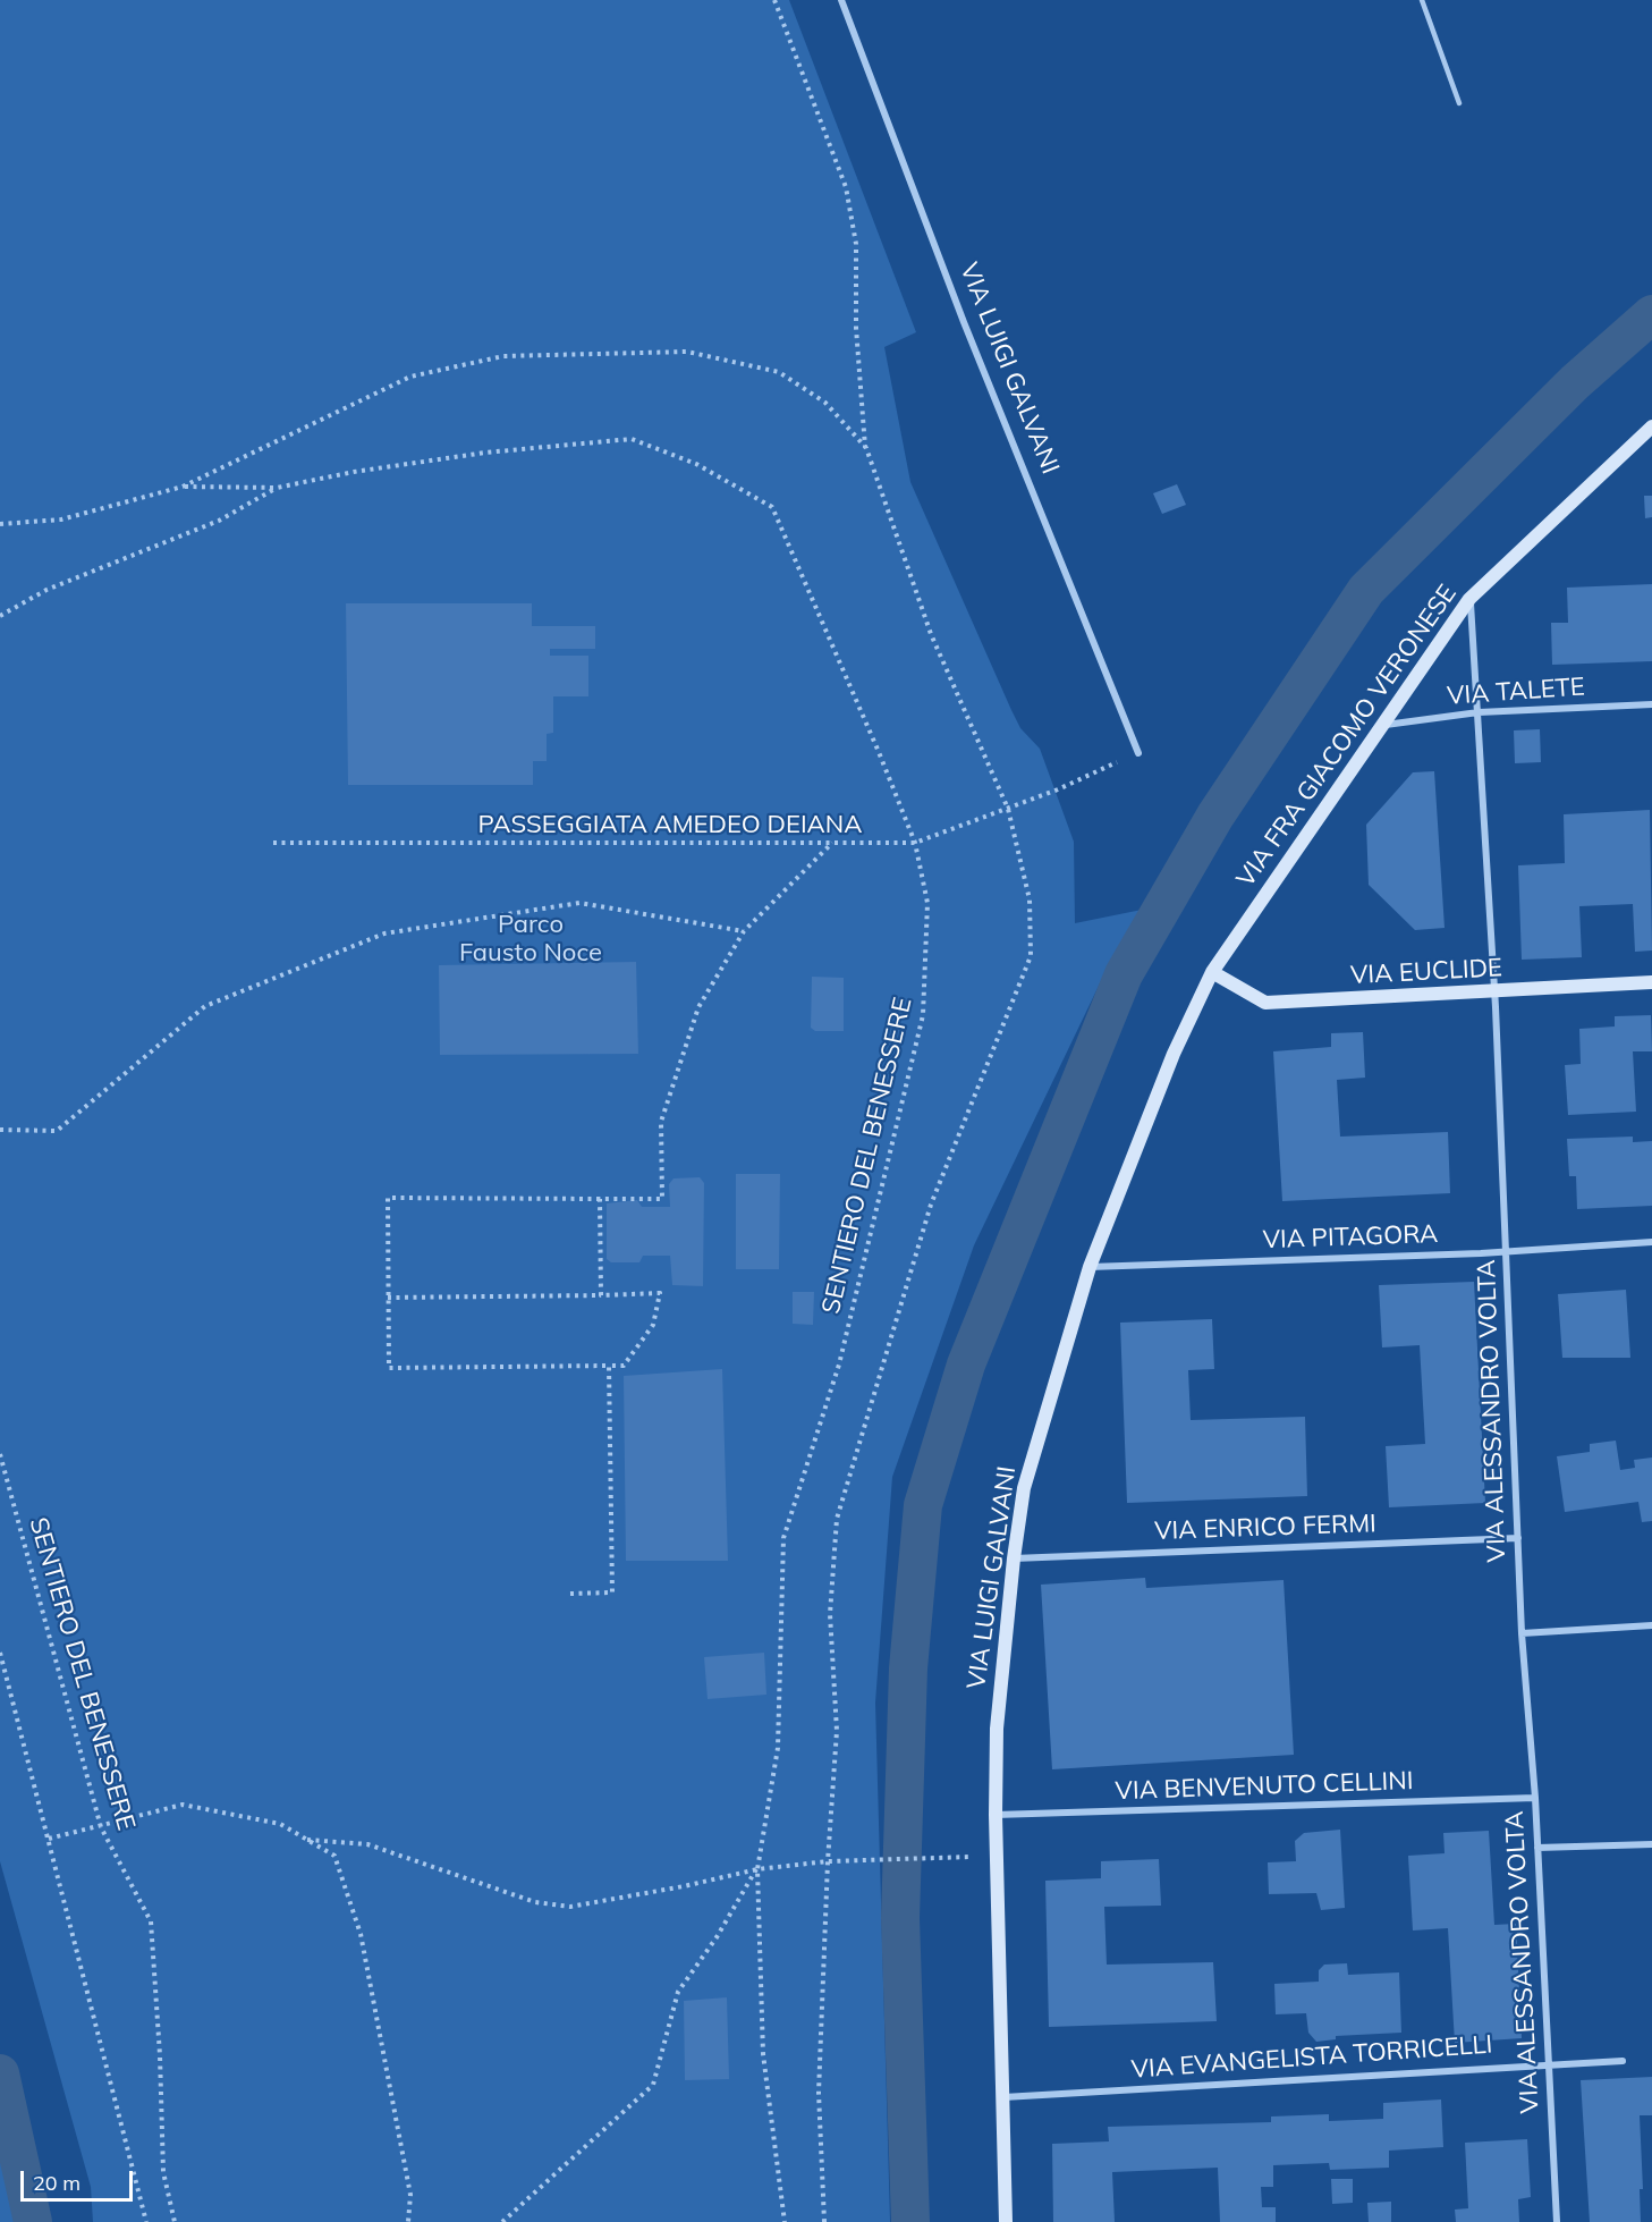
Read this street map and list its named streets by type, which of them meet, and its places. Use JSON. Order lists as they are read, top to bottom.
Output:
{
  "streets": {
    "street": [
      "VIA LUIGI GALVANI",
      "VIA TALETE",
      "VIA FRA GIACOMO VERONESE",
      "VIA EUCLIDE",
      "VIA PITAGORA",
      "VIA ALESSANDRO VOLTA",
      "VIA ENRICO FERMI",
      "VIA BENVENUTO CELLINI",
      "VIA EVANGELISTA TORRICELLI"
    ],
    "path": ["PASSEGGIATA AMEDEO DEIANA", "SENTIERO DEL BENESSERE"]
  },
  "crossings": [
    ["VIA LUIGI GALVANI", "VIA FRA GIACOMO VERONESE"],
    ["VIA LUIGI GALVANI", "PASSEGGIATA AMEDEO DEIANA"],
    ["VIA LUIGI GALVANI", "VIA EUCLIDE"],
    ["VIA LUIGI GALVANI", "VIA PITAGORA"],
    ["VIA LUIGI GALVANI", "VIA ENRICO FERMI"],
    ["VIA LUIGI GALVANI", "VIA BENVENUTO CELLINI"],
    ["VIA LUIGI GALVANI", "VIA EVANGELISTA TORRICELLI"],
    ["VIA TALETE", "VIA FRA GIACOMO VERONESE"],
    ["VIA TALETE", "VIA ALESSANDRO VOLTA"],
    ["VIA FRA GIACOMO VERONESE", "VIA EUCLIDE"],
    ["VIA FRA GIACOMO VERONESE", "VIA ALESSANDRO VOLTA"],
    ["PASSEGGIATA AMEDEO DEIANA", "SENTIERO DEL BENESSERE"],
    ["VIA EUCLIDE", "VIA ALESSANDRO VOLTA"],
    ["VIA PITAGORA", "VIA ALESSANDRO VOLTA"],
    ["VIA ALESSANDRO VOLTA", "VIA ENRICO FERMI"],
    ["VIA ALESSANDRO VOLTA", "VIA BENVENUTO CELLINI"],
    ["VIA ALESSANDRO VOLTA", "VIA EVANGELISTA TORRICELLI"]
  ],
  "parks": ["Parco Fausto Noce"],
  "scale_bar": "20 m"
}
